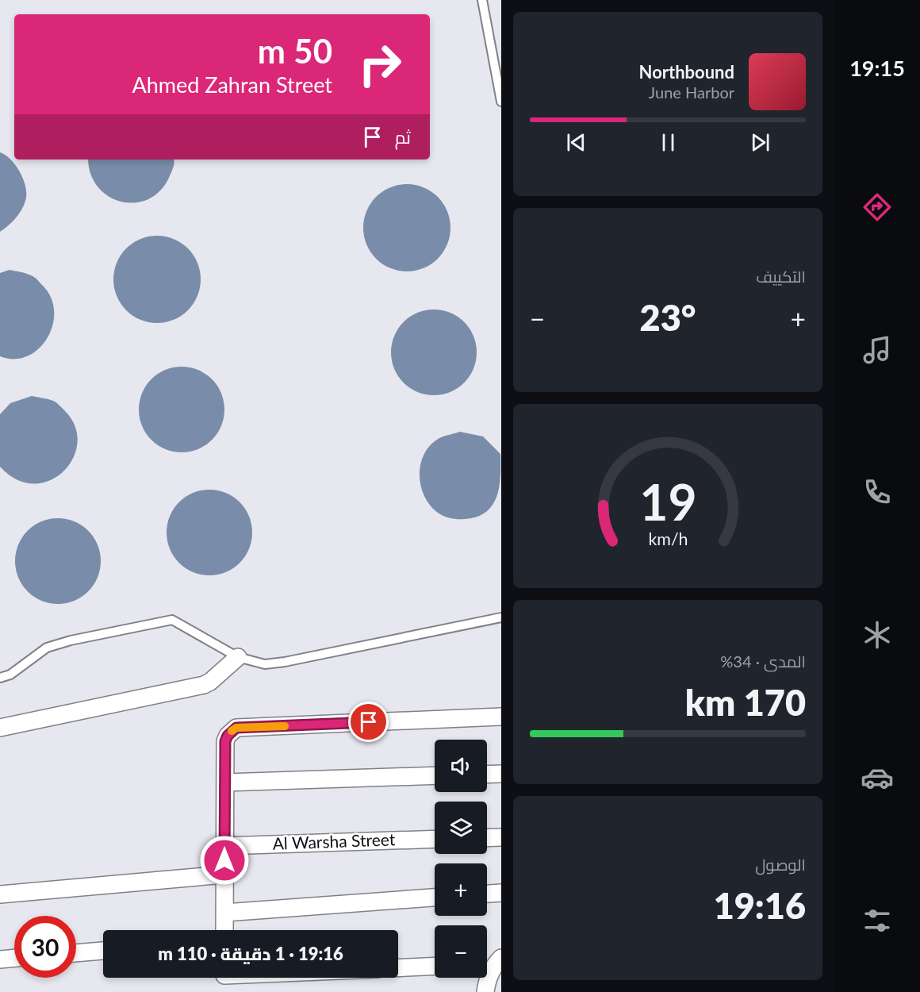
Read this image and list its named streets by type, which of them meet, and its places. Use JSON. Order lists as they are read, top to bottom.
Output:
{
  "streets": {
    "street": ["Al Warsha Street"]
  },
  "page": {
    "tabs": "19:15",
    "turn": ["50 m", "Ahmed Zahran Street"],
    "song": ["Northbound", "June Harbor"],
    "then": "ثم",
    "tile": [
      "التكييف",
      ["المدى · 34%", "170 km"],
      ["الوصول", "19:16"]
    ],
    "heat": ["−", "23°", "+"],
    "map_buttons": ["+", "−"],
    "limit": "30",
    "trip": "19:16 · 1 دقيقة · 110 m",
    "gauge": ["19", "km/h"]
  }
}
